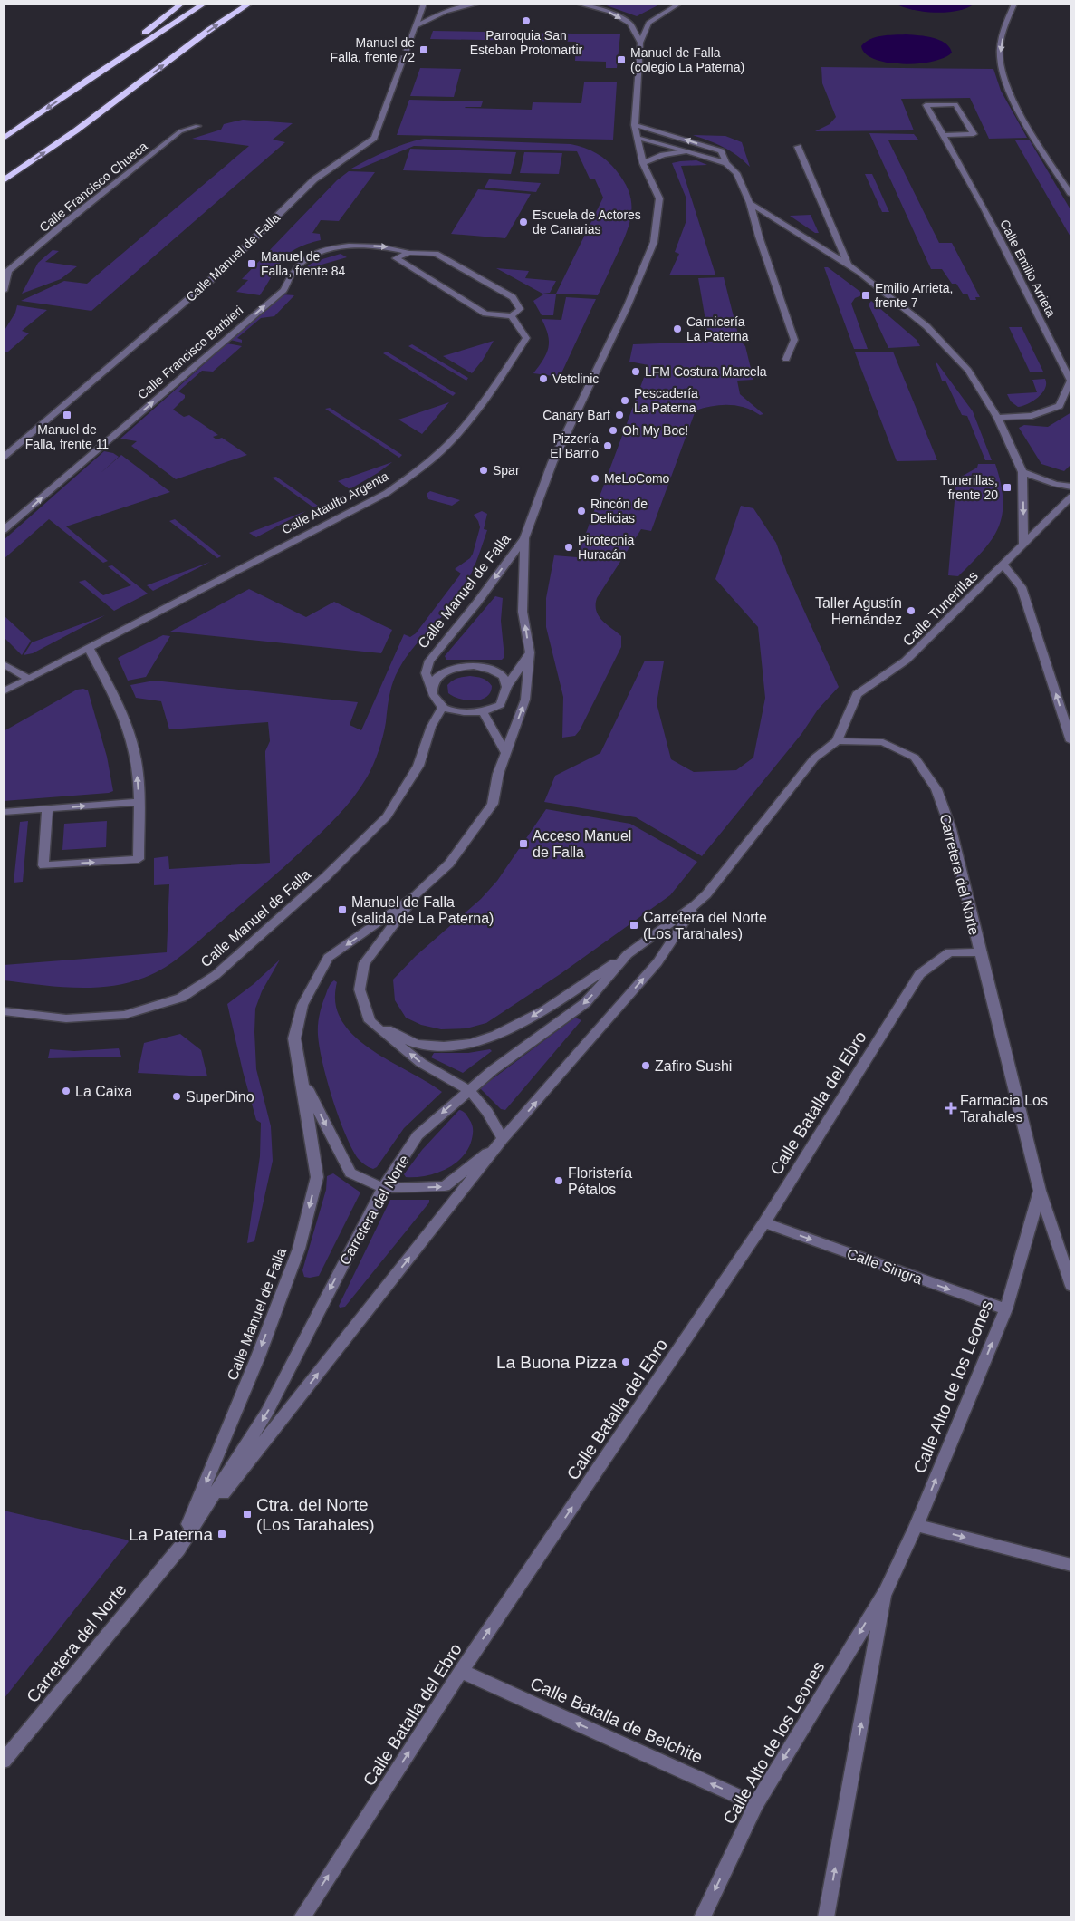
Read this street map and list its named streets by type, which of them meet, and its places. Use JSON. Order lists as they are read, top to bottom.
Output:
{
  "streets": {
    "street": [
      "Calle Francisco Chueca",
      "Calle Manuel de Falla",
      "Calle Emilio Arrieta",
      "Calle Francisco Barbieri",
      "Calle Ataulfo Argenta",
      "Calle Tunerillas",
      "Carretera del Norte",
      "Calle Batalla del Ebro",
      "Calle Singra",
      "Calle Alto de los Leones",
      "Calle Batalla de Belchite"
    ]
  },
  "crossings": [
    ["Calle Manuel de Falla", "Carretera del Norte"],
    ["Calle Tunerillas", "Carretera del Norte"],
    ["Carretera del Norte", "Calle Batalla del Ebro"],
    ["Carretera del Norte", "Calle Alto de los Leones"],
    ["Calle Batalla del Ebro", "Calle Singra"],
    ["Calle Batalla del Ebro", "Calle Batalla de Belchite"],
    ["Calle Singra", "Calle Alto de los Leones"],
    ["Calle Alto de los Leones", "Calle Batalla de Belchite"]
  ],
  "one_way": [
    "Calle Francisco Barbieri",
    "Calle Batalla del Ebro",
    "Calle Singra",
    "Calle Batalla de Belchite"
  ],
  "places": {
    "other": [
      "Parroquia San Esteban Protomartir",
      "Escuela de Actores de Canarias",
      "Carnicería La Paterna",
      "LFM Costura Marcela",
      "Vetclinic",
      "Pescadería La Paterna",
      "Canary Barf",
      "Oh My Boc!",
      "Pizzería El Barrio",
      "Spar",
      "MeLoComo",
      "Rincón de Delicias",
      "Pirotecnia Huracán",
      "Taller Agustín Hernández",
      "Zafiro Sushi",
      "La Caixa",
      "SuperDino",
      "Floristería Pétalos",
      "La Buona Pizza"
    ],
    "transit": [
      "Manuel de Falla, frente 72",
      "Manuel de Falla (colegio La Paterna)",
      "Manuel de Falla, frente 84",
      "Emilio Arrieta, frente 7",
      "Manuel de Falla, frente 11",
      "Tunerillas, frente 20",
      "Acceso Manuel de Falla",
      "Manuel de Falla (salida de La Paterna)",
      "Carretera del Norte (Los Tarahales)",
      "Ctra. del Norte (Los Tarahales)",
      "La Paterna"
    ],
    "health": ["Farmacia Los Tarahales"]
  }
}
